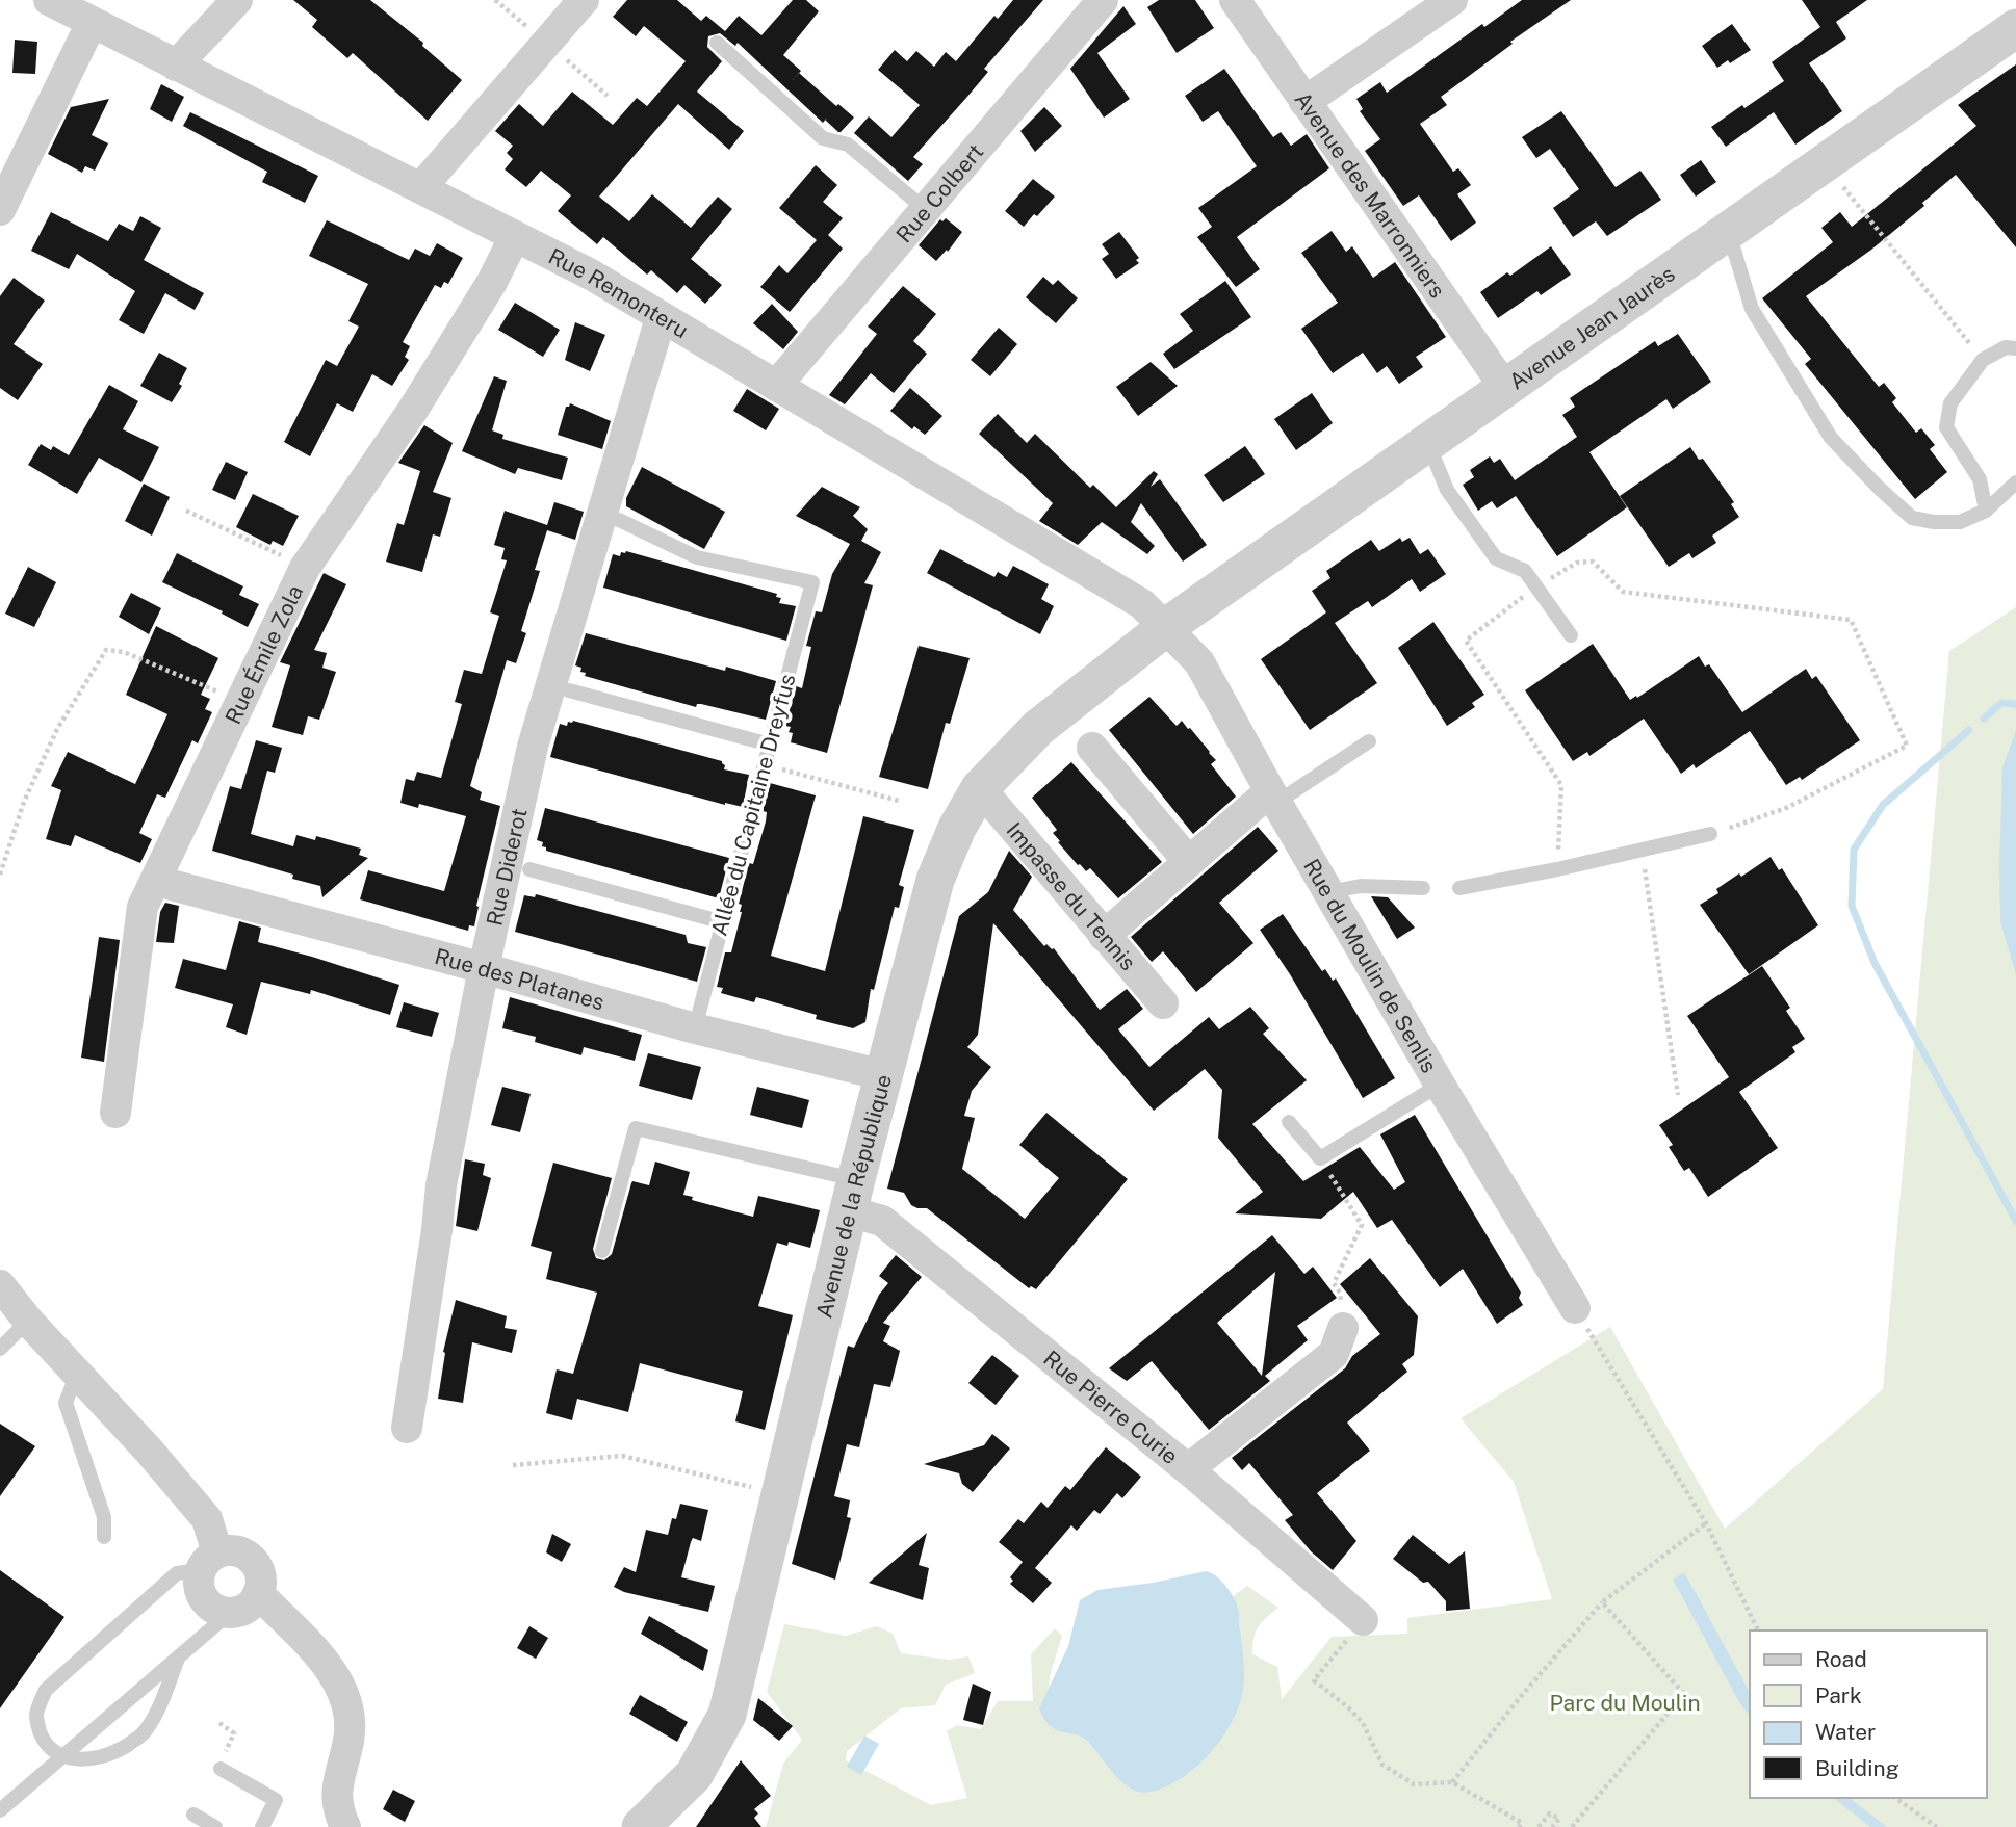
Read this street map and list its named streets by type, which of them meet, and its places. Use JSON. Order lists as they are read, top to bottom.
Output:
{
  "streets": {
    "street": [
      "Rue Colbert",
      "Avenue des Marronniers",
      "Rue Remonteru",
      "Avenue Jean Jaurès",
      "Rue Émile Zola",
      "Rue Diderot",
      "Impasse du Tennis",
      "Rue du Moulin de Senlis",
      "Rue des Platanes",
      "Avenue de la République",
      "Rue Pierre Curie"
    ],
    "lane": ["Allée du Capitaine Dreyfus"]
  },
  "crossings": [
    ["Rue Colbert", "Rue Remonteru"],
    ["Avenue des Marronniers", "Avenue Jean Jaurès"],
    ["Rue Remonteru", "Avenue Jean Jaurès"],
    ["Rue Remonteru", "Rue Émile Zola"],
    ["Rue Remonteru", "Rue Diderot"],
    ["Rue Remonteru", "Rue du Moulin de Senlis"],
    ["Rue Remonteru", "Avenue de la République"],
    ["Avenue Jean Jaurès", "Rue du Moulin de Senlis"],
    ["Avenue Jean Jaurès", "Avenue de la République"],
    ["Rue Émile Zola", "Rue des Platanes"],
    ["Allée du Capitaine Dreyfus", "Rue des Platanes"],
    ["Rue Diderot", "Rue des Platanes"],
    ["Impasse du Tennis", "Avenue de la République"],
    ["Rue du Moulin de Senlis", "Avenue de la République"],
    ["Rue des Platanes", "Avenue de la République"],
    ["Avenue de la République", "Rue Pierre Curie"]
  ],
  "parks": ["Parc du Moulin"],
  "legend": [
    "Road",
    "Park",
    "Water",
    "Building"
  ]
}
